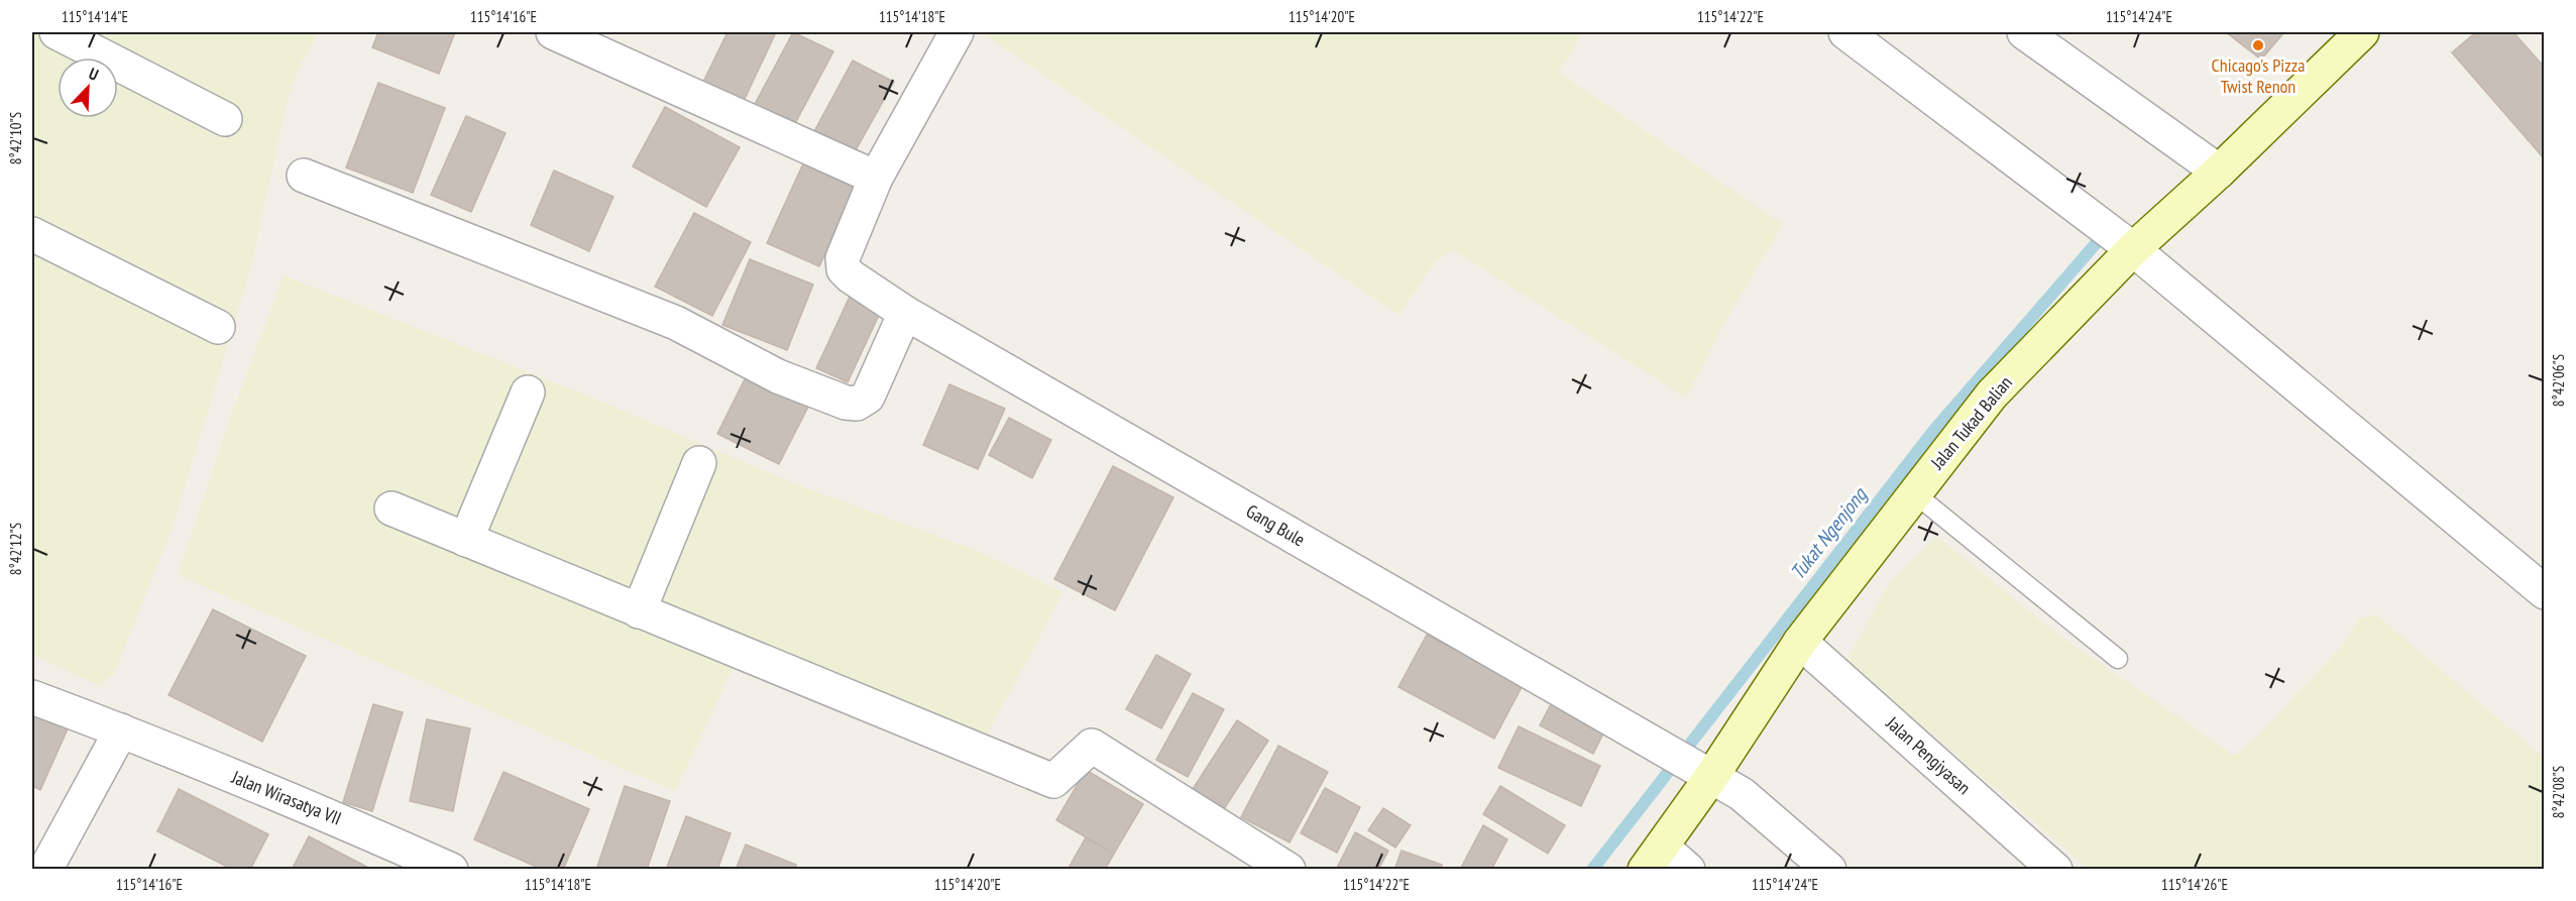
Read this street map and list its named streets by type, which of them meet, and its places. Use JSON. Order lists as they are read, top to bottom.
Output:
{
  "streets": {
    "street": [
      "Jalan Tukad Balian",
      "Gang Bule",
      "Jalan Pengiyasan",
      "Jalan Wirasatya VII"
    ]
  },
  "crossings": [
    ["Jalan Tukad Balian", "Gang Bule"],
    ["Jalan Tukad Balian", "Jalan Pengiyasan"]
  ],
  "water": ["Tukat Ngenjong"],
  "places": ["Chicago's Pizza Twist Renon"],
  "north": "top right",
  "coordinates": [
    "115°14'14\"E",
    "115°14'16\"E",
    "115°14'18\"E",
    "115°14'20\"E",
    "115°14'22\"E",
    "115°14'24\"E",
    "8°42'10\"S",
    "8°42'06\"S",
    "8°42'12\"S",
    "8°42'08\"S",
    "115°14'26\"E"
  ]
}
